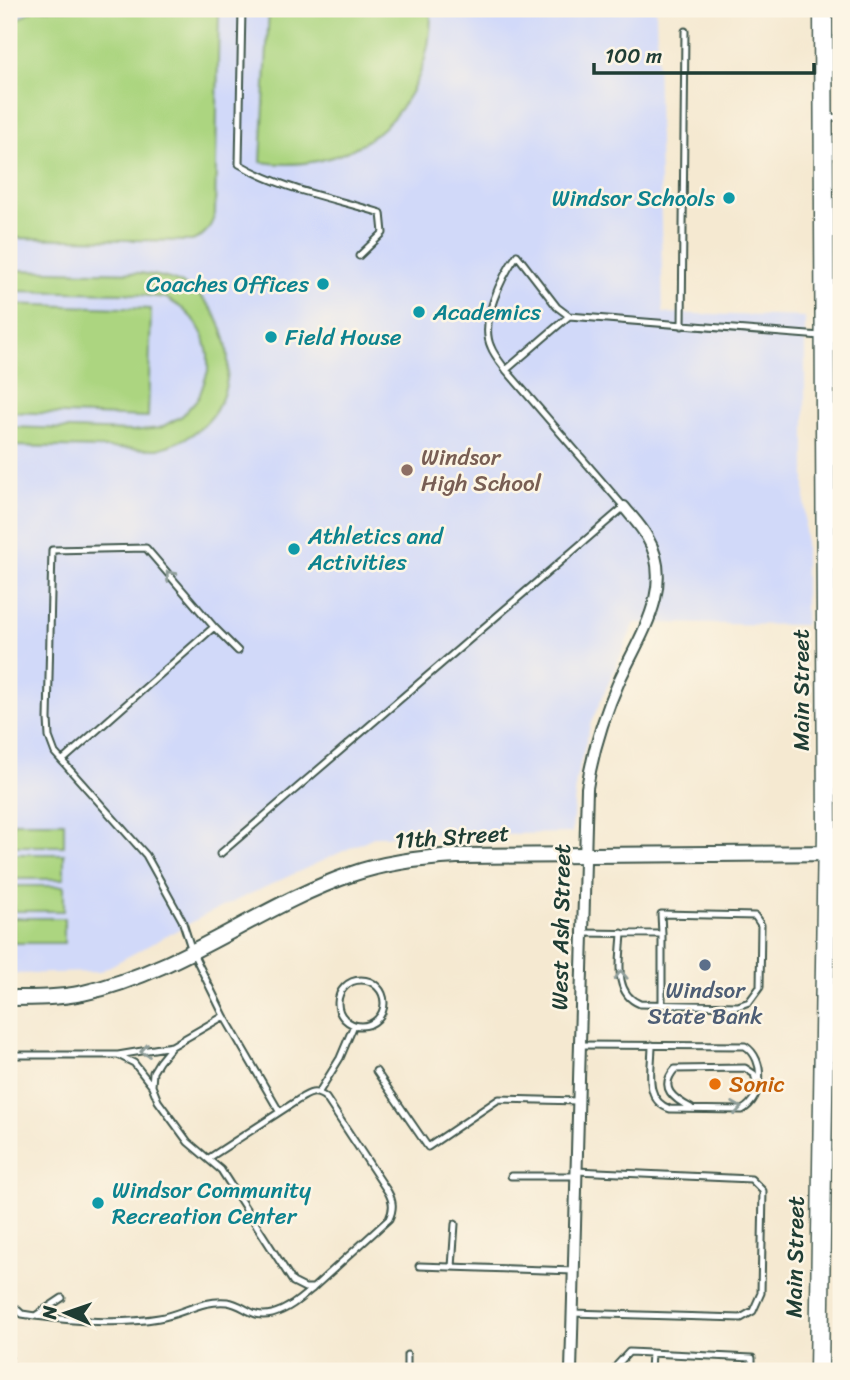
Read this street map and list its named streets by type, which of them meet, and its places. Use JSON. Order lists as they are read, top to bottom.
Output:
{
  "streets": {
    "main road": ["Main Street"],
    "street": ["11th Street", "West Ash Street"]
  },
  "crossings": [
    ["Main Street", "11th Street"],
    ["11th Street", "West Ash Street"]
  ],
  "places": [
    "Windsor Schools",
    "Coaches Offices",
    "Academics",
    "Field House",
    "Windsor High School",
    "Athletics and Activities",
    "Windsor State Bank",
    "Sonic",
    "Windsor Community Recreation Center"
  ],
  "scale_bar": "100 m",
  "north": "left"
}
